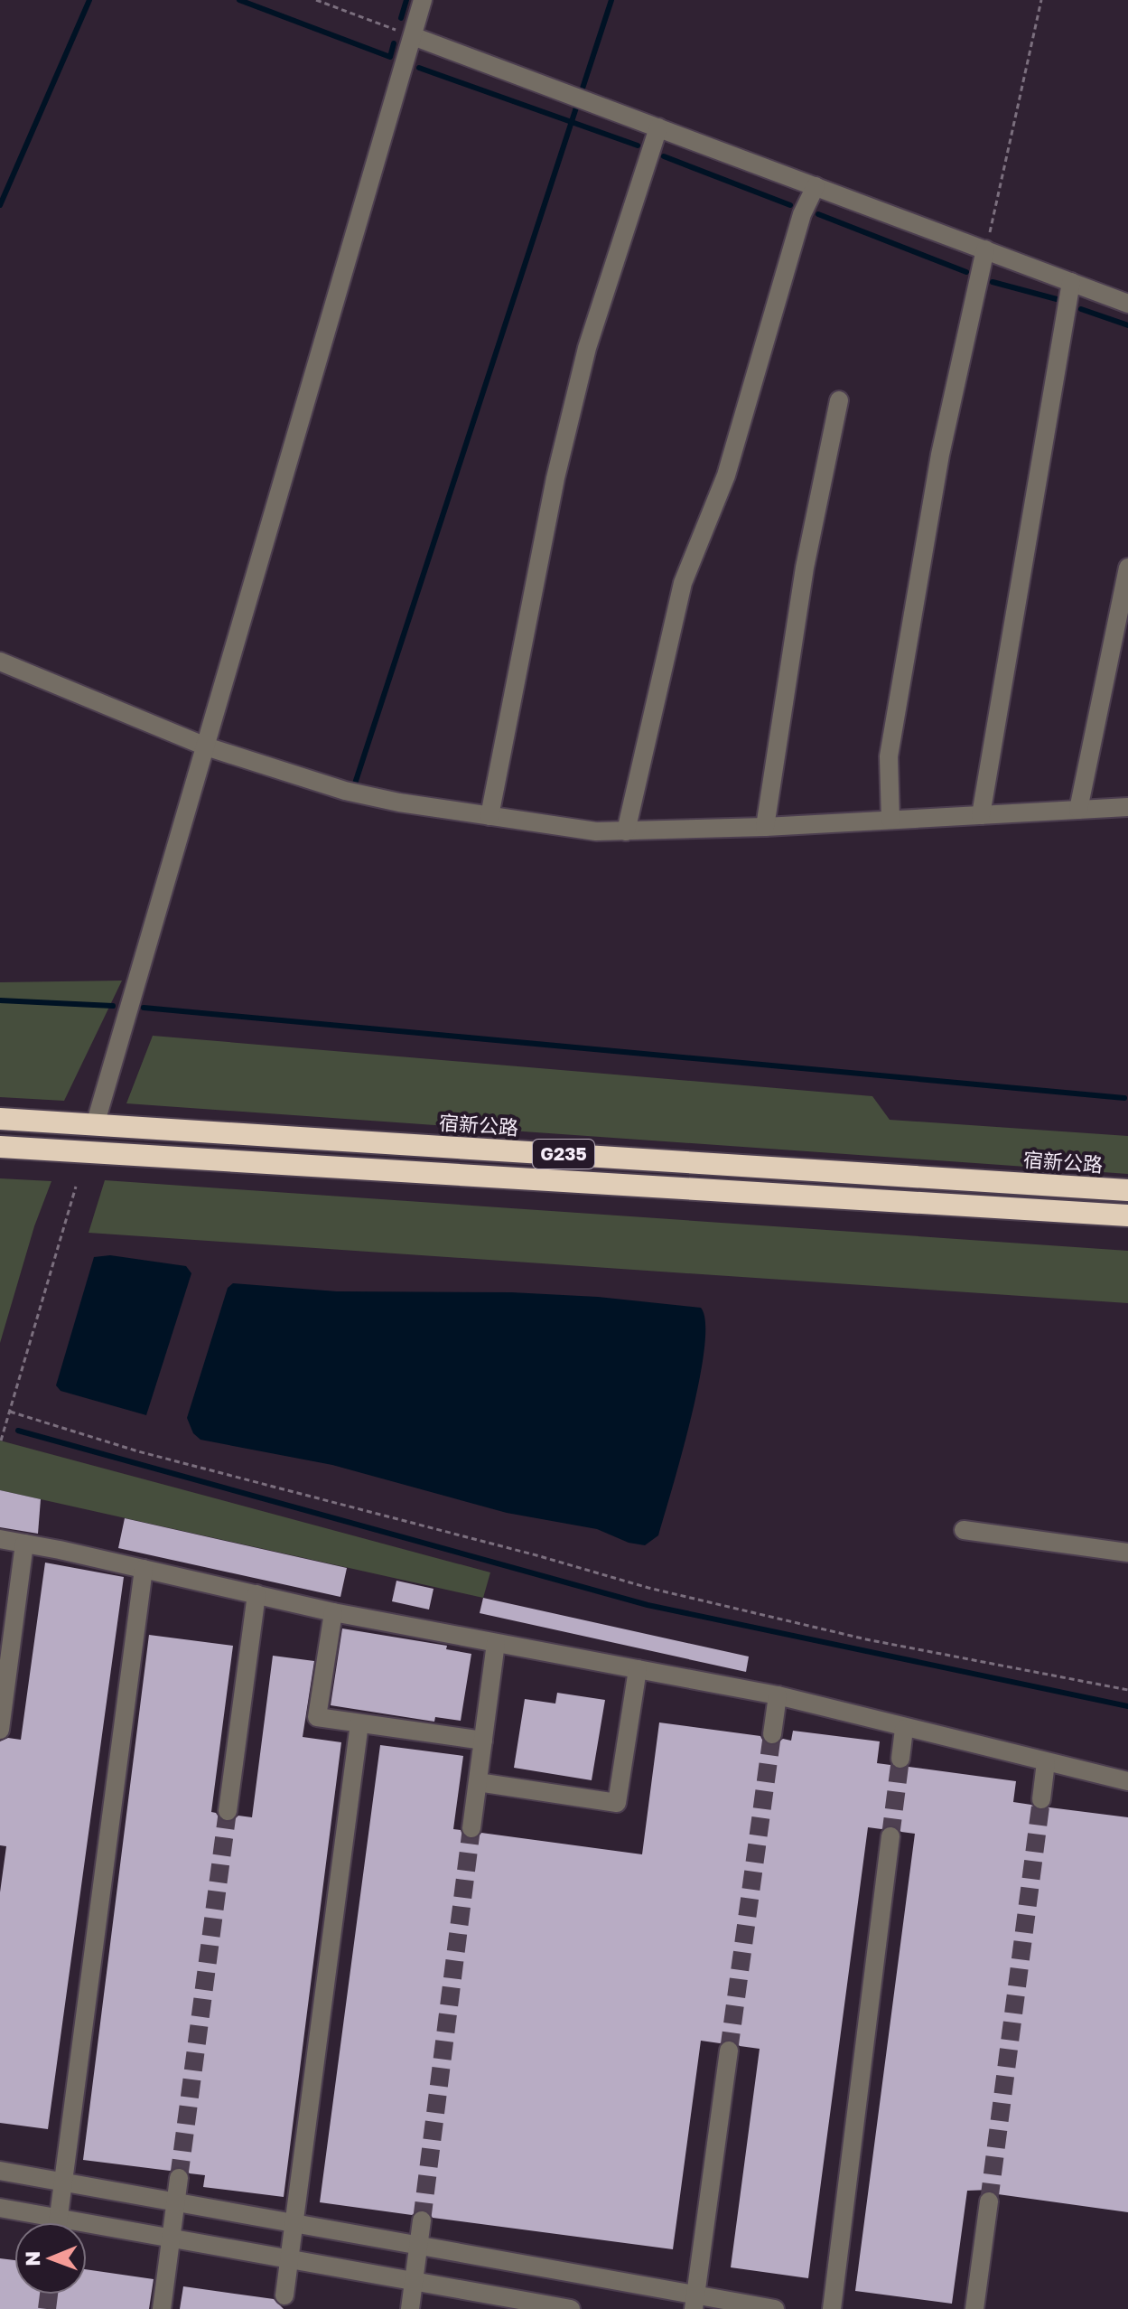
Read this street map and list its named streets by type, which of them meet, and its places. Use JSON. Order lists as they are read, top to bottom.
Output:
{
  "streets": {
    "highway": ["宿新公路", "G235"]
  },
  "north": "left"
}
